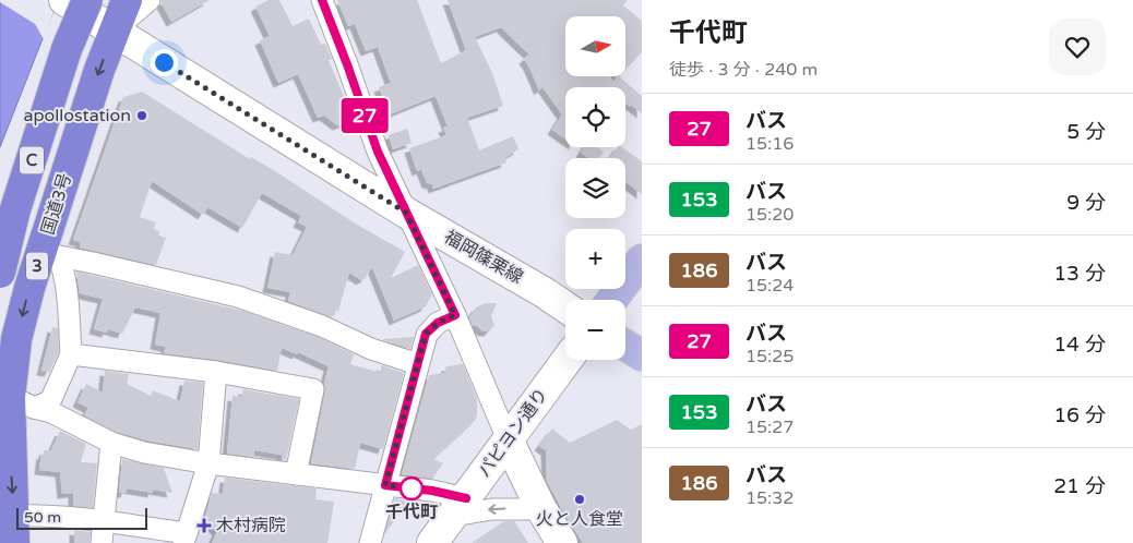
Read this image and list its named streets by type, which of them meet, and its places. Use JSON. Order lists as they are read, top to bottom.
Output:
{
  "streets": {
    "highway": ["C", "国道3号", "3"],
    "main road": ["福岡篠栗線", "パピヨン通り"]
  },
  "crossings": [
    ["C", "福岡篠栗線"],
    ["国道3号", "福岡篠栗線"]
  ],
  "places": {
    "other": ["apollostation", "千代町", "火と人食堂"],
    "health": ["木村病院"]
  },
  "lines": ["bus line 27"],
  "scale_bar": "50 m",
  "north": "right",
  "page": {
    "on_map": "27",
    "heading": ["千代町", "徒歩 · 3 分 · 240 m"],
    "map_buttons": ["+", "−"],
    "list": [
      {
        "mark": "27",
        "name": "バス",
        "note": "15:16",
        "value": "5 分"
      },
      {
        "mark": "153",
        "name": "バス",
        "note": "15:20",
        "value": "9 分"
      },
      {
        "mark": "186",
        "name": "バス",
        "note": "15:24",
        "value": "13 分"
      },
      {
        "mark": "27",
        "name": "バス",
        "note": "15:25",
        "value": "14 分"
      },
      {
        "mark": "153",
        "name": "バス",
        "note": "15:27",
        "value": "16 分"
      },
      {
        "mark": "186",
        "name": "バス",
        "note": "15:32",
        "value": "21 分"
      }
    ],
    "scale": "50 m"
  }
}
